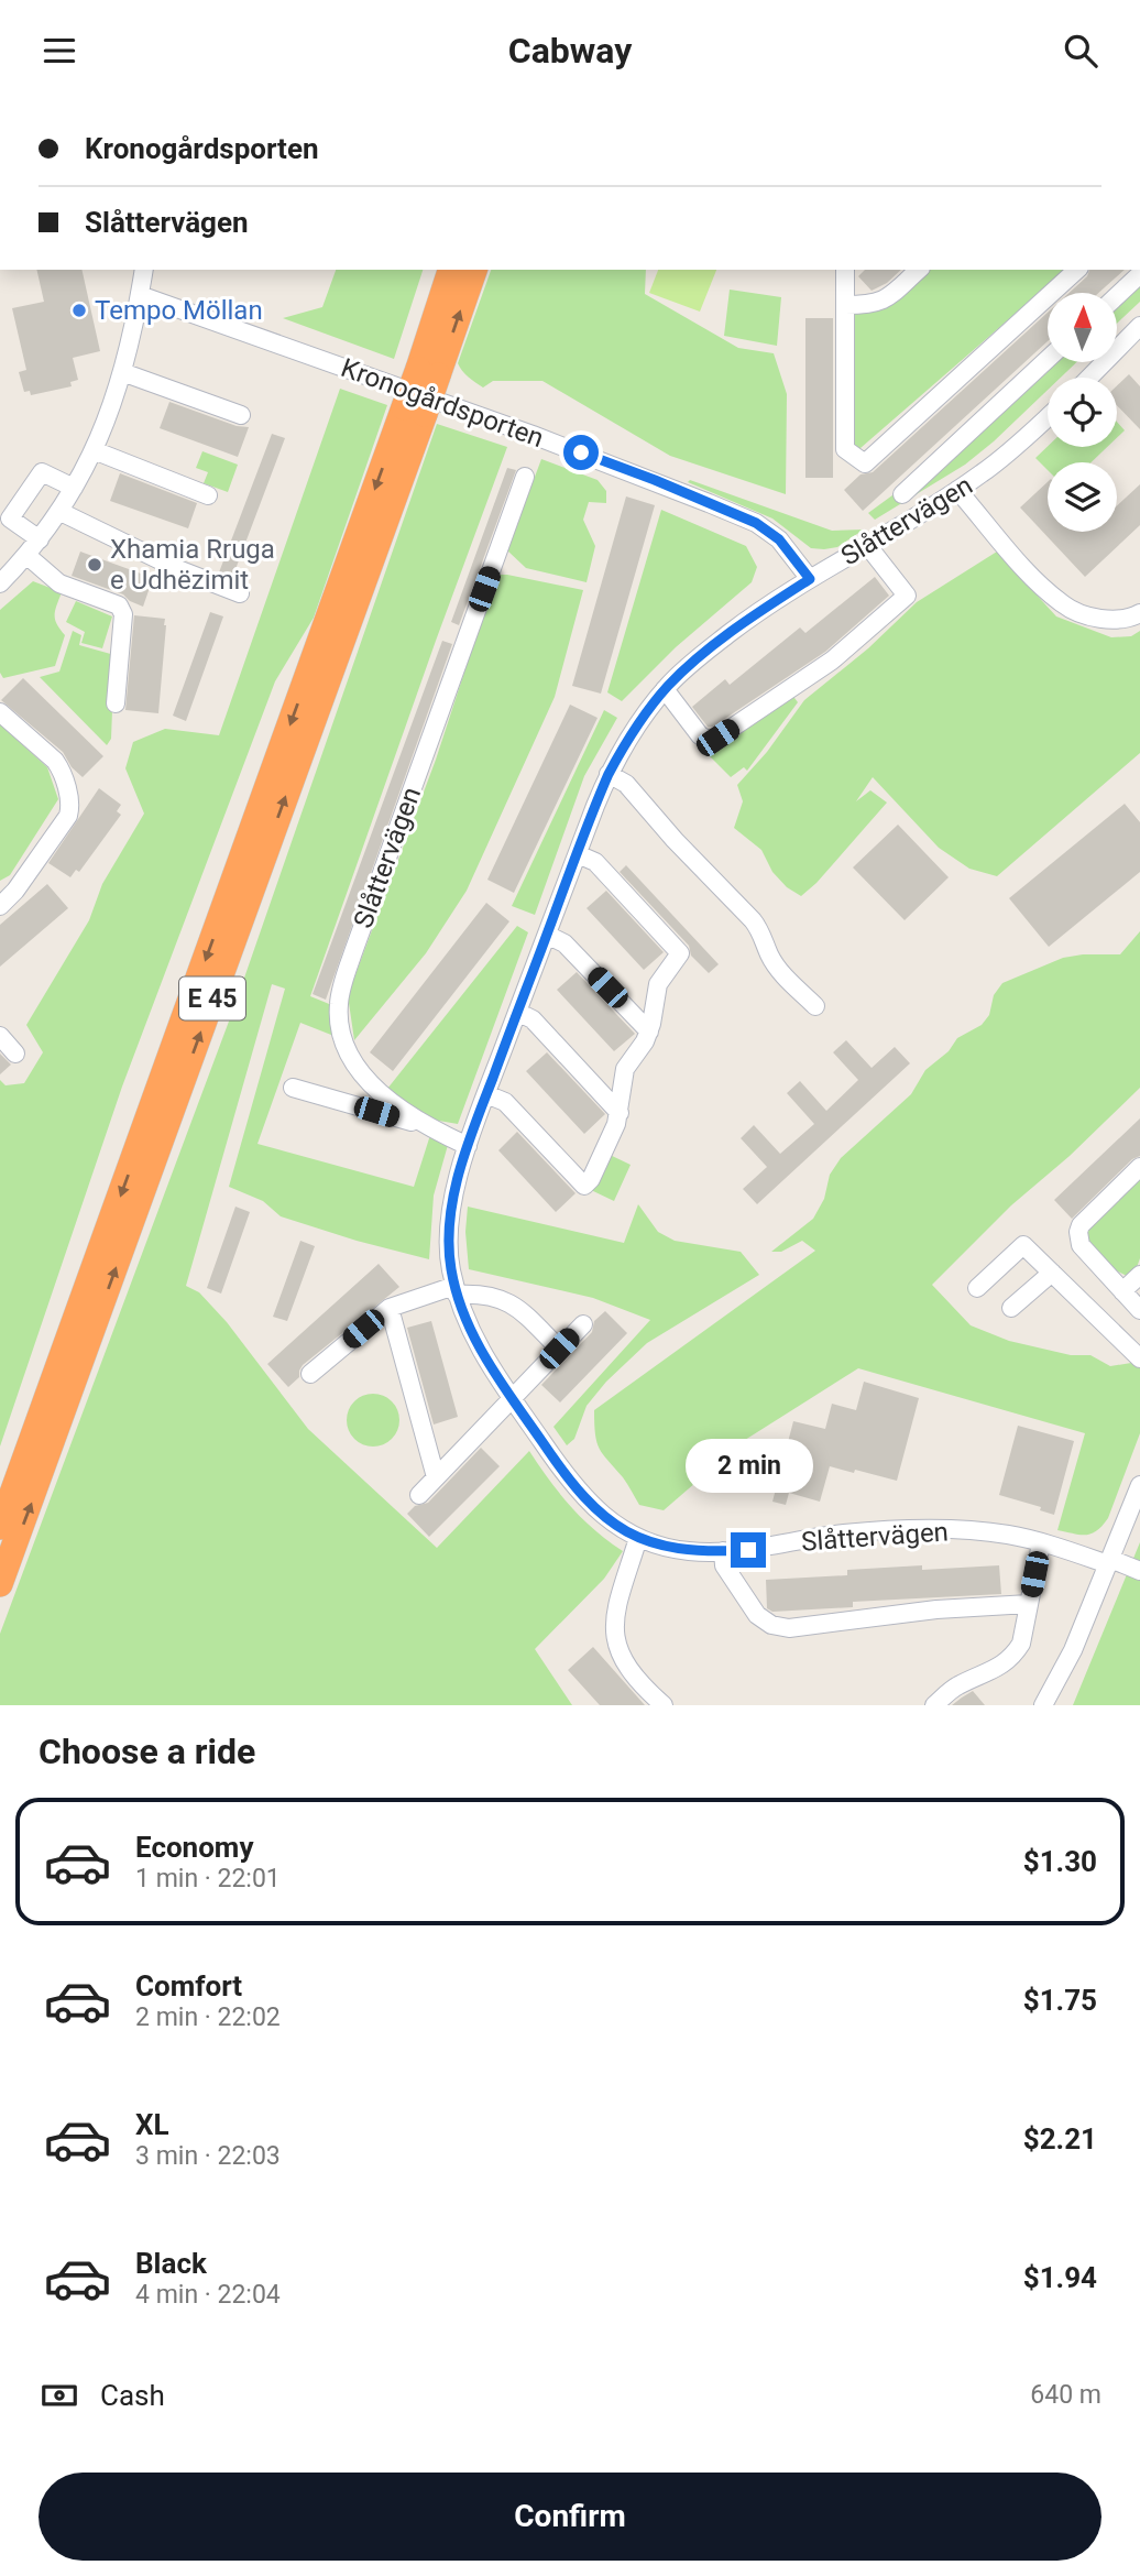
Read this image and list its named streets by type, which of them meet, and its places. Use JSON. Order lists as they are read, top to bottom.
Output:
{
  "streets": {
    "highway": ["E 45"],
    "street": ["Kronogårdsporten", "Slåttervägen"]
  },
  "crossings": [
    ["Kronogårdsporten", "Slåttervägen"]
  ],
  "places": ["Tempo Möllan", "Xhamia Rruga e Udhëzimit"],
  "north": "top",
  "page": {
    "header": "Cabway",
    "banner": ["Kronogårdsporten", "Slåttervägen"],
    "bubble": "2 min",
    "heading": "Choose a ride",
    "list": [
      {
        "name": "Economy",
        "note": "1 min · 22:01",
        "value": "$1.30"
      },
      {
        "name": "Comfort",
        "note": "2 min · 22:02",
        "value": "$1.75"
      },
      {
        "name": "XL",
        "note": "3 min · 22:03",
        "value": "$2.21"
      },
      {
        "name": "Black",
        "note": "4 min · 22:04",
        "value": "$1.94"
      }
    ],
    "pay": ["Cash", "640 m"],
    "buttons": "Confirm"
  }
}
